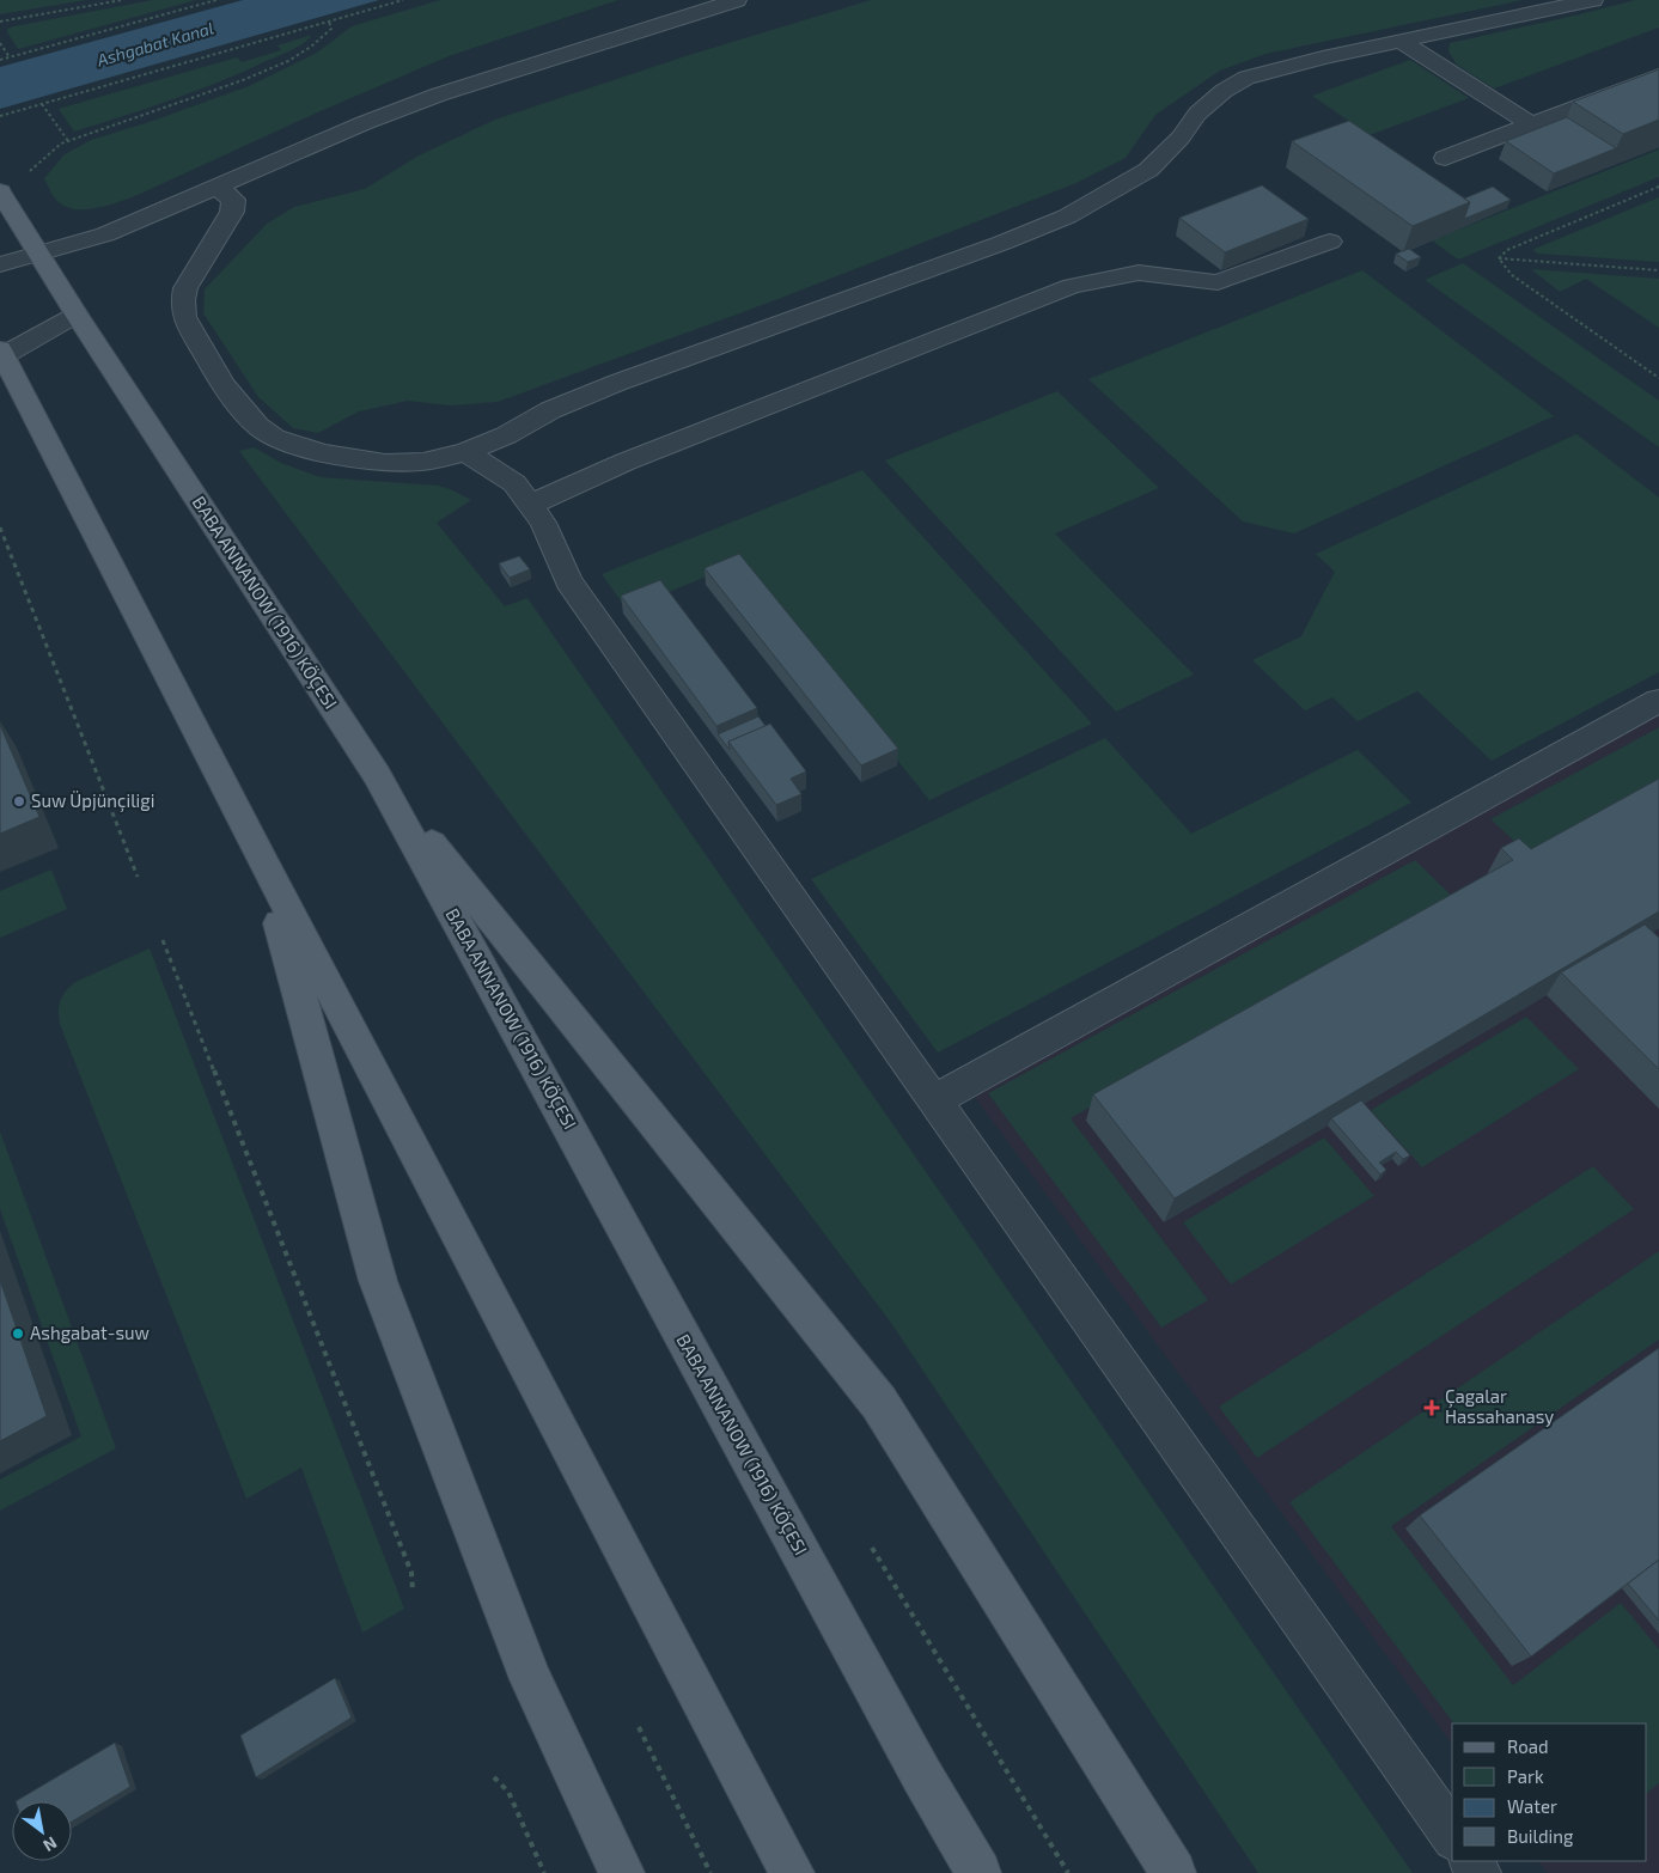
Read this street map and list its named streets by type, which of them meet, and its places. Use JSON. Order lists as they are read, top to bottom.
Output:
{
  "streets": {
    "main road": ["BABA ANNANOW (1916) KÖÇESI"]
  },
  "water": ["Ashgabat Kanal"],
  "places": {
    "other": ["Suw Üpjünçiligi", "Ashgabat-suw"],
    "health": ["Çagalar Hassahanasy"]
  },
  "legend": [
    "Road",
    "Park",
    "Water",
    "Building"
  ],
  "north": "bottom right"
}
